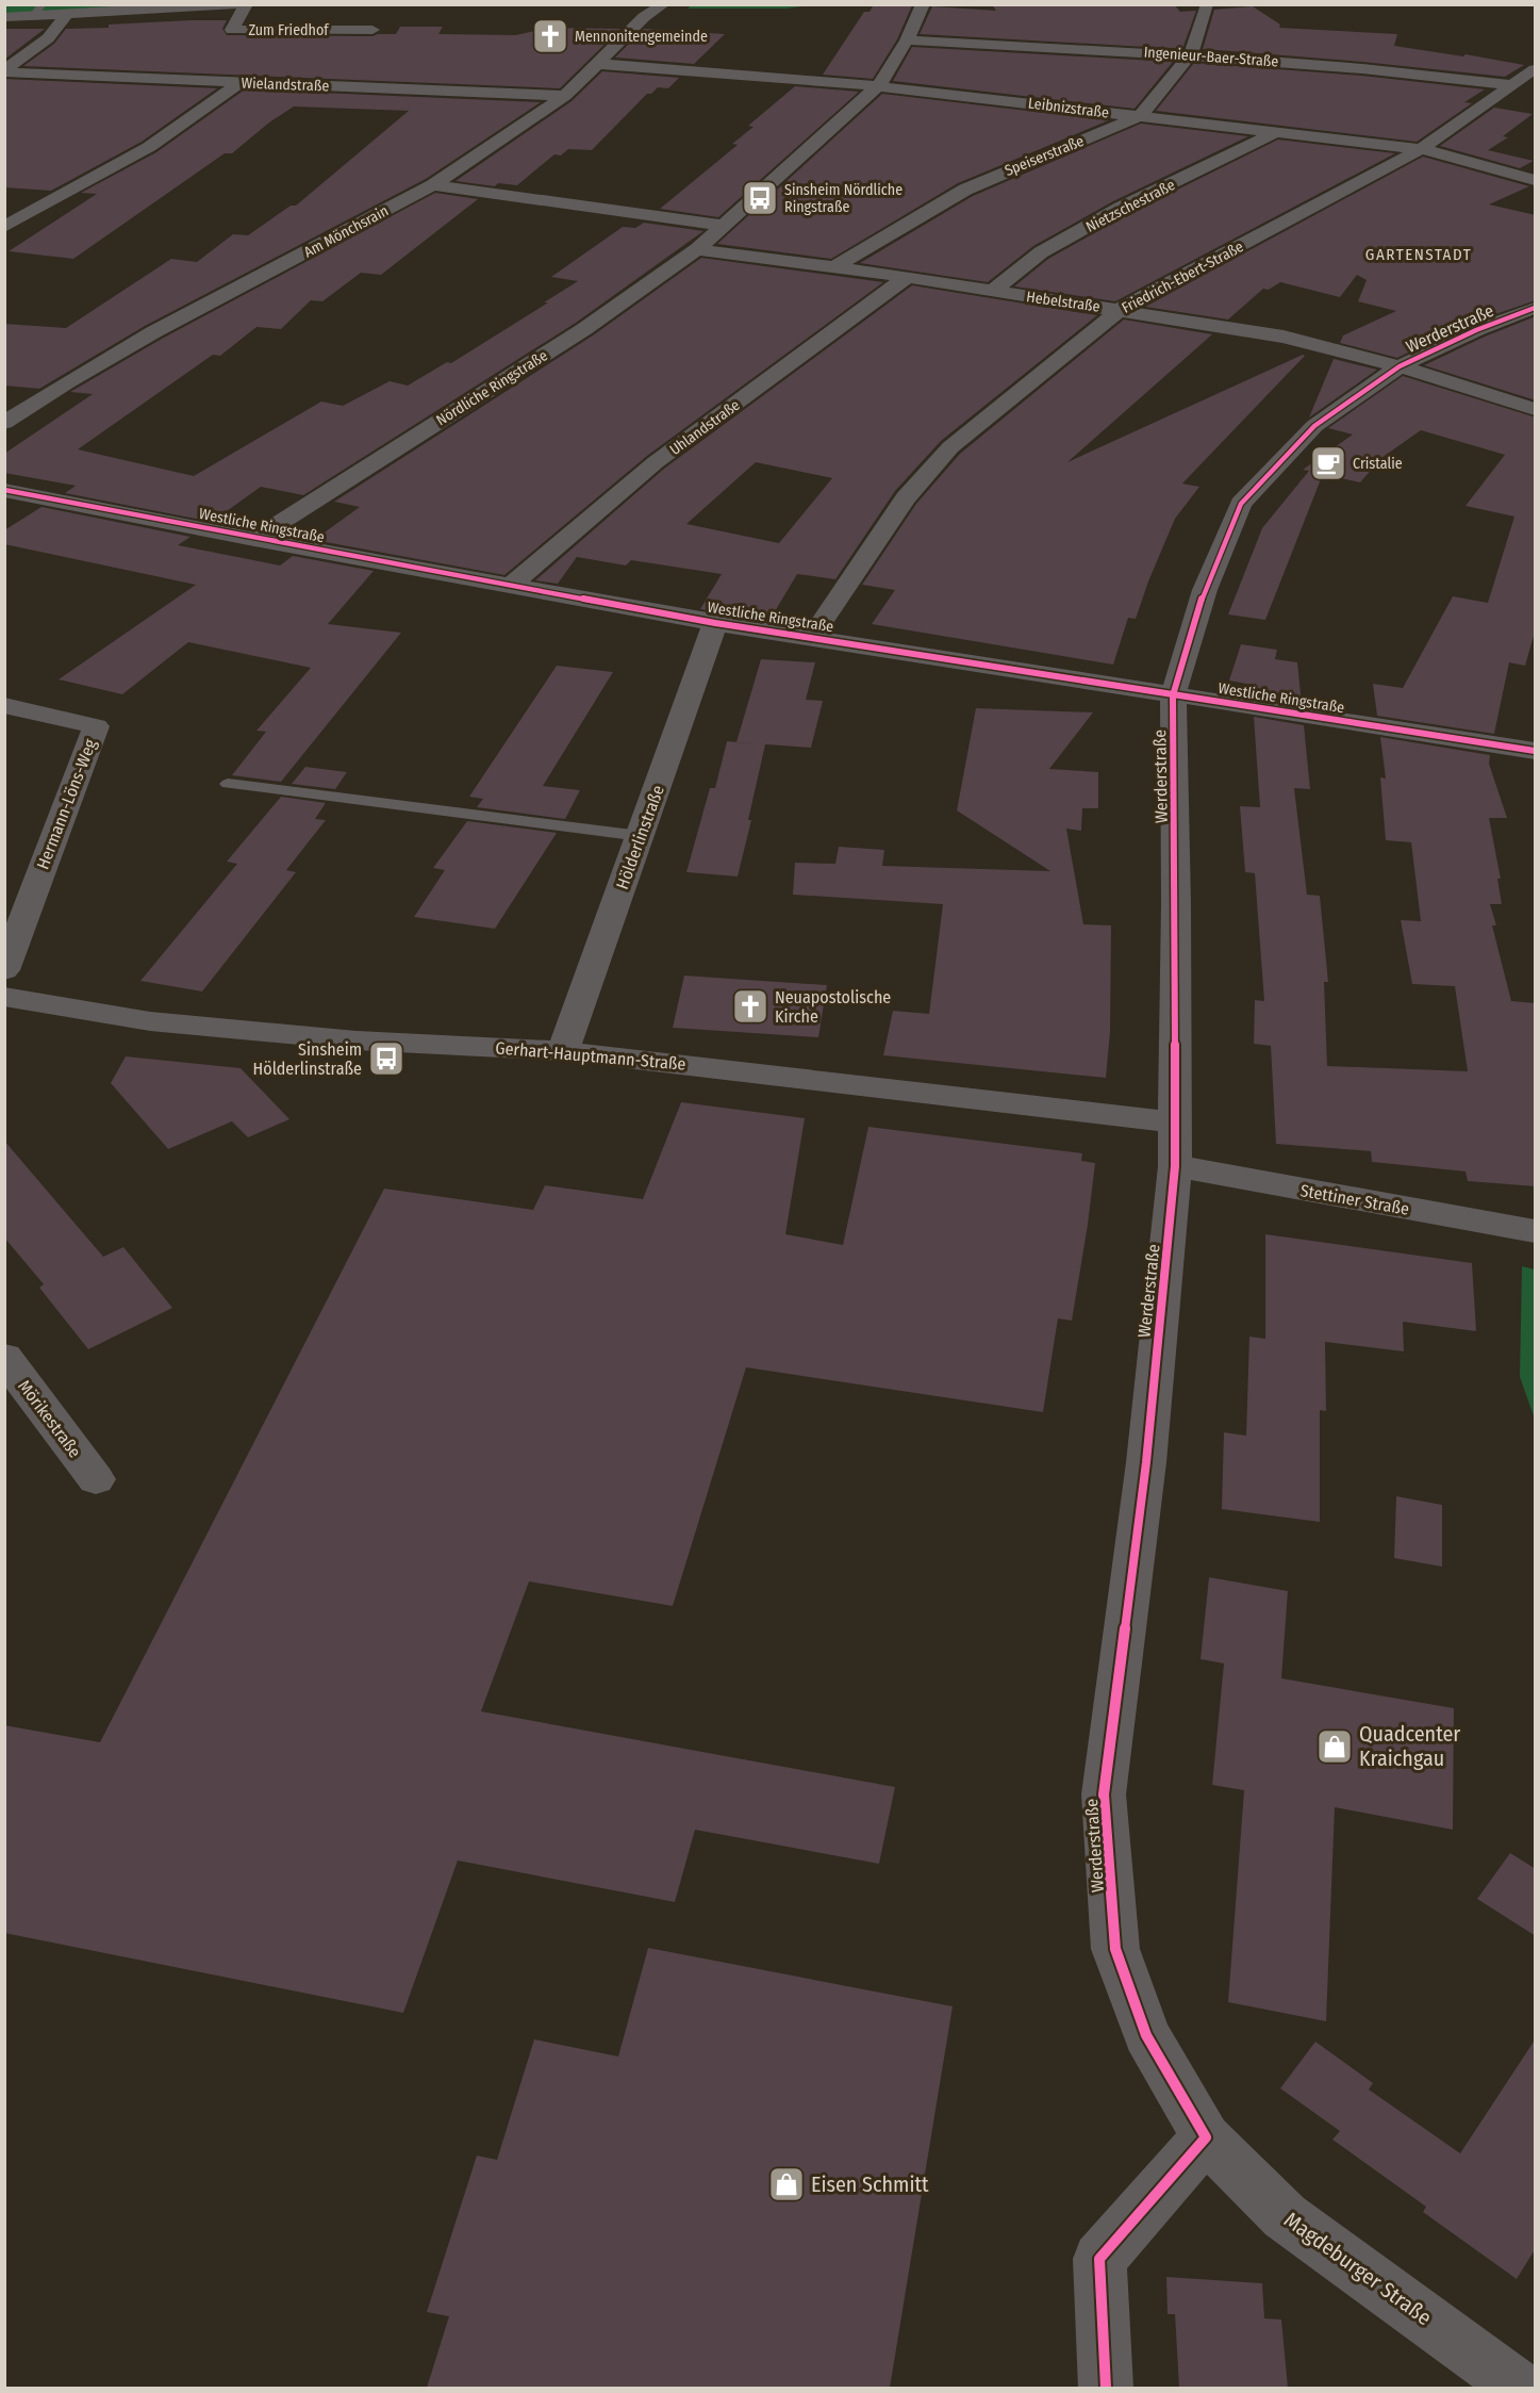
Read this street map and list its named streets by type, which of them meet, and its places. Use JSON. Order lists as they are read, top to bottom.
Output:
{
  "streets": {
    "street": [
      "Zum Friedhof",
      "Ingenieur-Baer-Straße",
      "Wielandstraße",
      "Leibnizstraße",
      "Speiserstraße",
      "Nietzschestraße",
      "Am Mönchsrain",
      "Friedrich-Ebert-Straße",
      "Hebelstraße",
      "Werderstraße",
      "Nördliche Ringstraße",
      "Uhlandstraße",
      "Westliche Ringstraße",
      "Hermann-Löns-Weg",
      "Hölderlinstraße",
      "Gerhart-Hauptmann-Straße",
      "Stettiner Straße",
      "Mörikestraße",
      "Magdeburger Straße"
    ]
  },
  "crossings": [
    ["Ingenieur-Baer-Straße", "Speiserstraße"],
    ["Ingenieur-Baer-Straße", "Friedrich-Ebert-Straße"],
    ["Ingenieur-Baer-Straße", "Nördliche Ringstraße"],
    ["Wielandstraße", "Am Mönchsrain"],
    ["Leibnizstraße", "Speiserstraße"],
    ["Leibnizstraße", "Nietzschestraße"],
    ["Leibnizstraße", "Am Mönchsrain"],
    ["Leibnizstraße", "Friedrich-Ebert-Straße"],
    ["Leibnizstraße", "Nördliche Ringstraße"],
    ["Speiserstraße", "Hebelstraße"],
    ["Nietzschestraße", "Hebelstraße"],
    ["Friedrich-Ebert-Straße", "Hebelstraße"],
    ["Friedrich-Ebert-Straße", "Westliche Ringstraße"],
    ["Hebelstraße", "Werderstraße"],
    ["Hebelstraße", "Nördliche Ringstraße"],
    ["Hebelstraße", "Uhlandstraße"],
    ["Werderstraße", "Westliche Ringstraße"],
    ["Werderstraße", "Gerhart-Hauptmann-Straße"],
    ["Werderstraße", "Stettiner Straße"],
    ["Werderstraße", "Magdeburger Straße"],
    ["Nördliche Ringstraße", "Westliche Ringstraße"],
    ["Uhlandstraße", "Westliche Ringstraße"],
    ["Westliche Ringstraße", "Hölderlinstraße"],
    ["Hölderlinstraße", "Gerhart-Hauptmann-Straße"]
  ],
  "districts": ["GARTENSTADT"],
  "places": {
    "church": ["Mennonitengemeinde", "Neuapostolische Kirche"],
    "bus stop": ["Sinsheim Nördliche Ringstraße", "Sinsheim Hölderlinstraße"],
    "cafe": ["Cristalie"],
    "shop": ["Quadcenter Kraichgau", "Eisen Schmitt"]
  }
}
